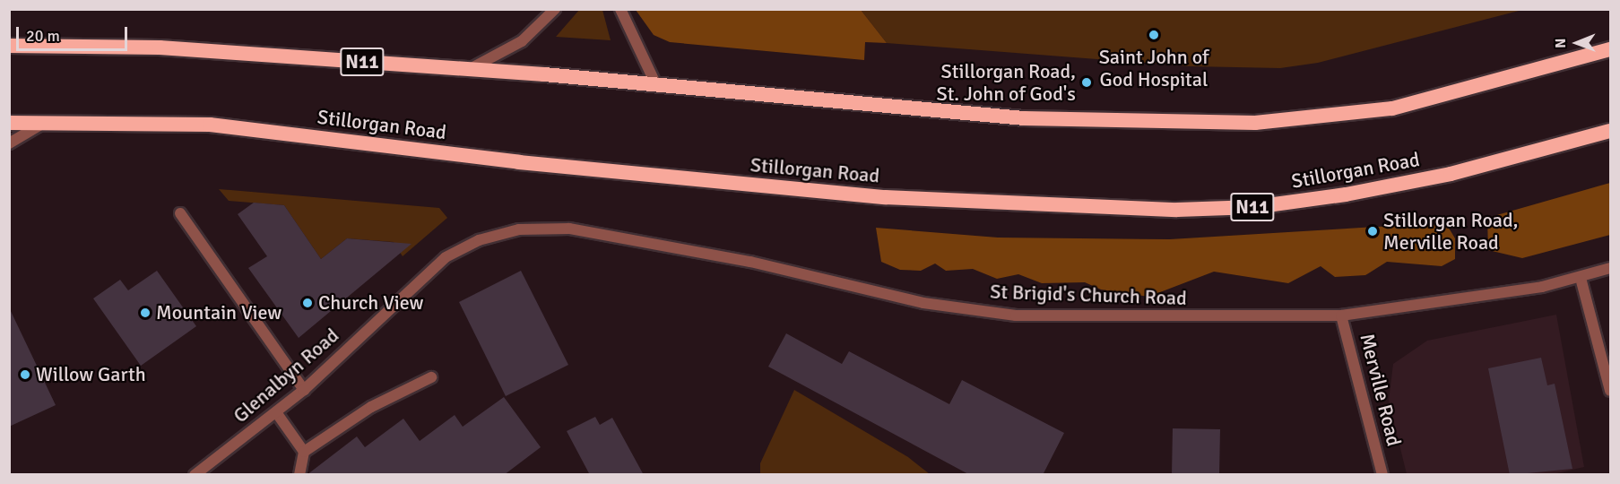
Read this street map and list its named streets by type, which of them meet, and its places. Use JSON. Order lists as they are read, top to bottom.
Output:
{
  "streets": {
    "highway": ["N11", "Stillorgan Road"],
    "street": ["St Brigid's Church Road", "Glenalbyn Road", "Merville Road"]
  },
  "crossings": [
    ["St Brigid's Church Road", "Glenalbyn Road"],
    ["St Brigid's Church Road", "Merville Road"]
  ],
  "places": [
    "Saint John of God Hospital",
    "Stillorgan Road, St. John of God's",
    "Stillorgan Road, Merville Road",
    "Church View",
    "Mountain View",
    "Willow Garth"
  ],
  "scale_bar": "20 m",
  "north": "left"
}
